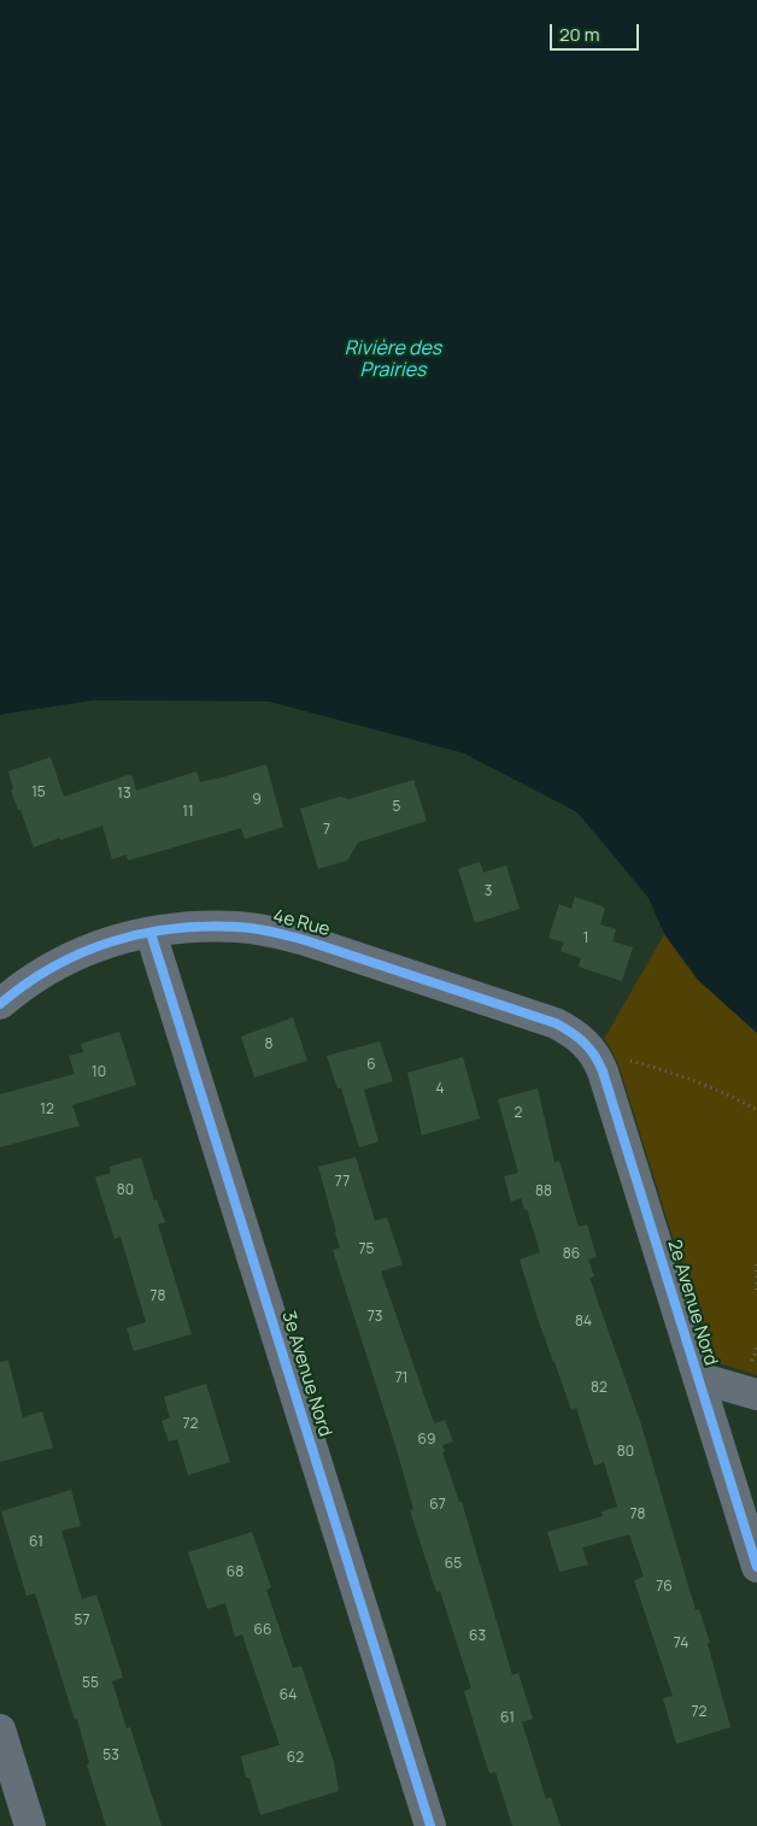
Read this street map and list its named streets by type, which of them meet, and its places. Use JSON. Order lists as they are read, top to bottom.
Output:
{
  "streets": {
    "street": ["4e Rue", "2e Avenue Nord", "3e Avenue Nord"]
  },
  "crossings": [
    ["4e Rue", "2e Avenue Nord"],
    ["4e Rue", "3e Avenue Nord"]
  ],
  "water": ["Rivière des Prairies"],
  "house_numbers": [
    "15",
    "13",
    "9",
    "5",
    "11",
    "7",
    "3",
    "1",
    "8",
    "6",
    "10",
    "4",
    "12",
    "2",
    "77",
    "80",
    "88",
    "75",
    "86",
    "78",
    "73",
    "84",
    "71",
    "82",
    "72",
    "69",
    "80",
    "67",
    "78",
    "61",
    "65",
    "68",
    "76",
    "57",
    "66",
    "63",
    "74",
    "55",
    "64",
    "72",
    "61",
    "53",
    "62"
  ],
  "scale_bar": "20 m"
}
